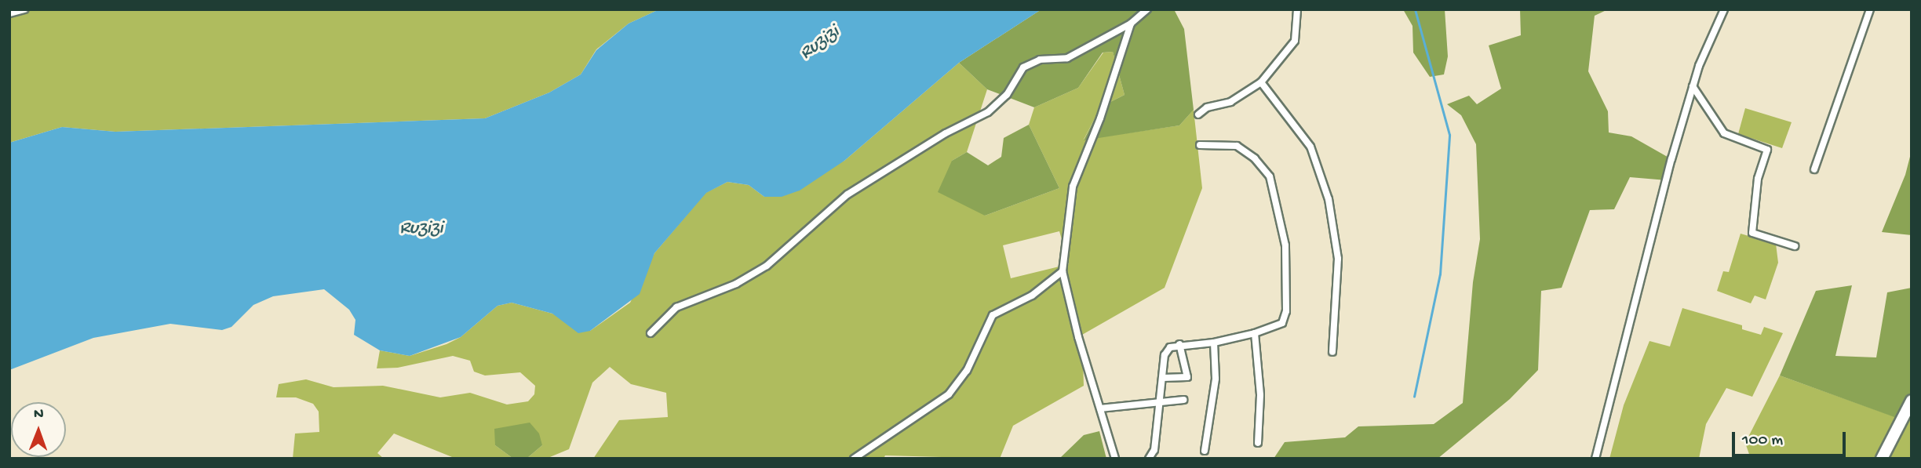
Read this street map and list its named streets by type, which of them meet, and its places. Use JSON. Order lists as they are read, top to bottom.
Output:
{
  "water": ["Ruzizi"],
  "scale_bar": "100 m",
  "north": "top"
}
